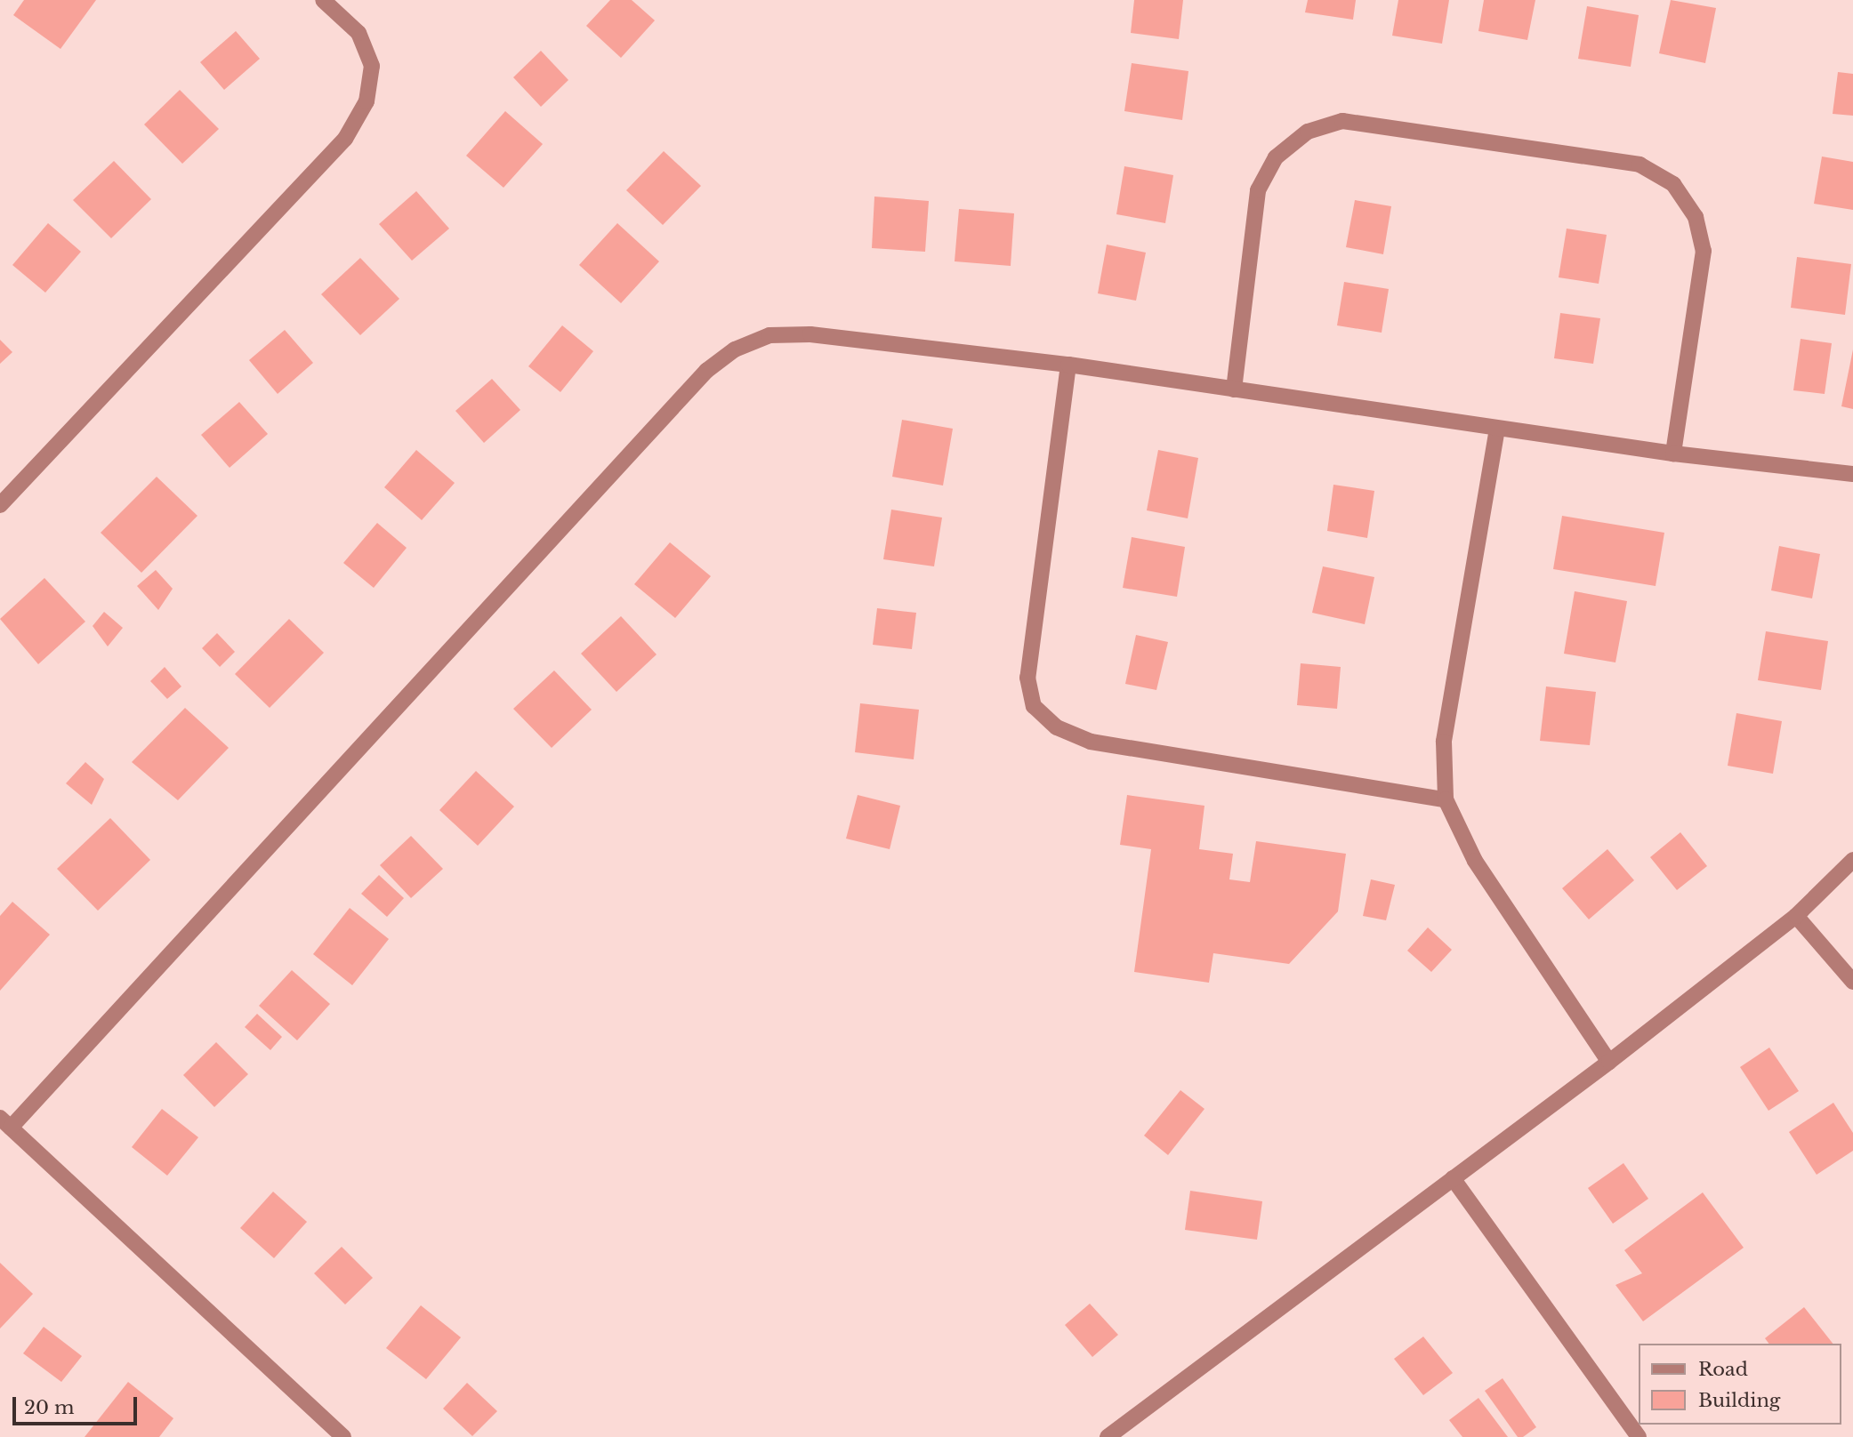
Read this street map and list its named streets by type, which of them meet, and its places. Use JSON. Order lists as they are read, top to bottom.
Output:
{
  "legend": ["Road", "Building"],
  "scale_bar": "20 m"
}
